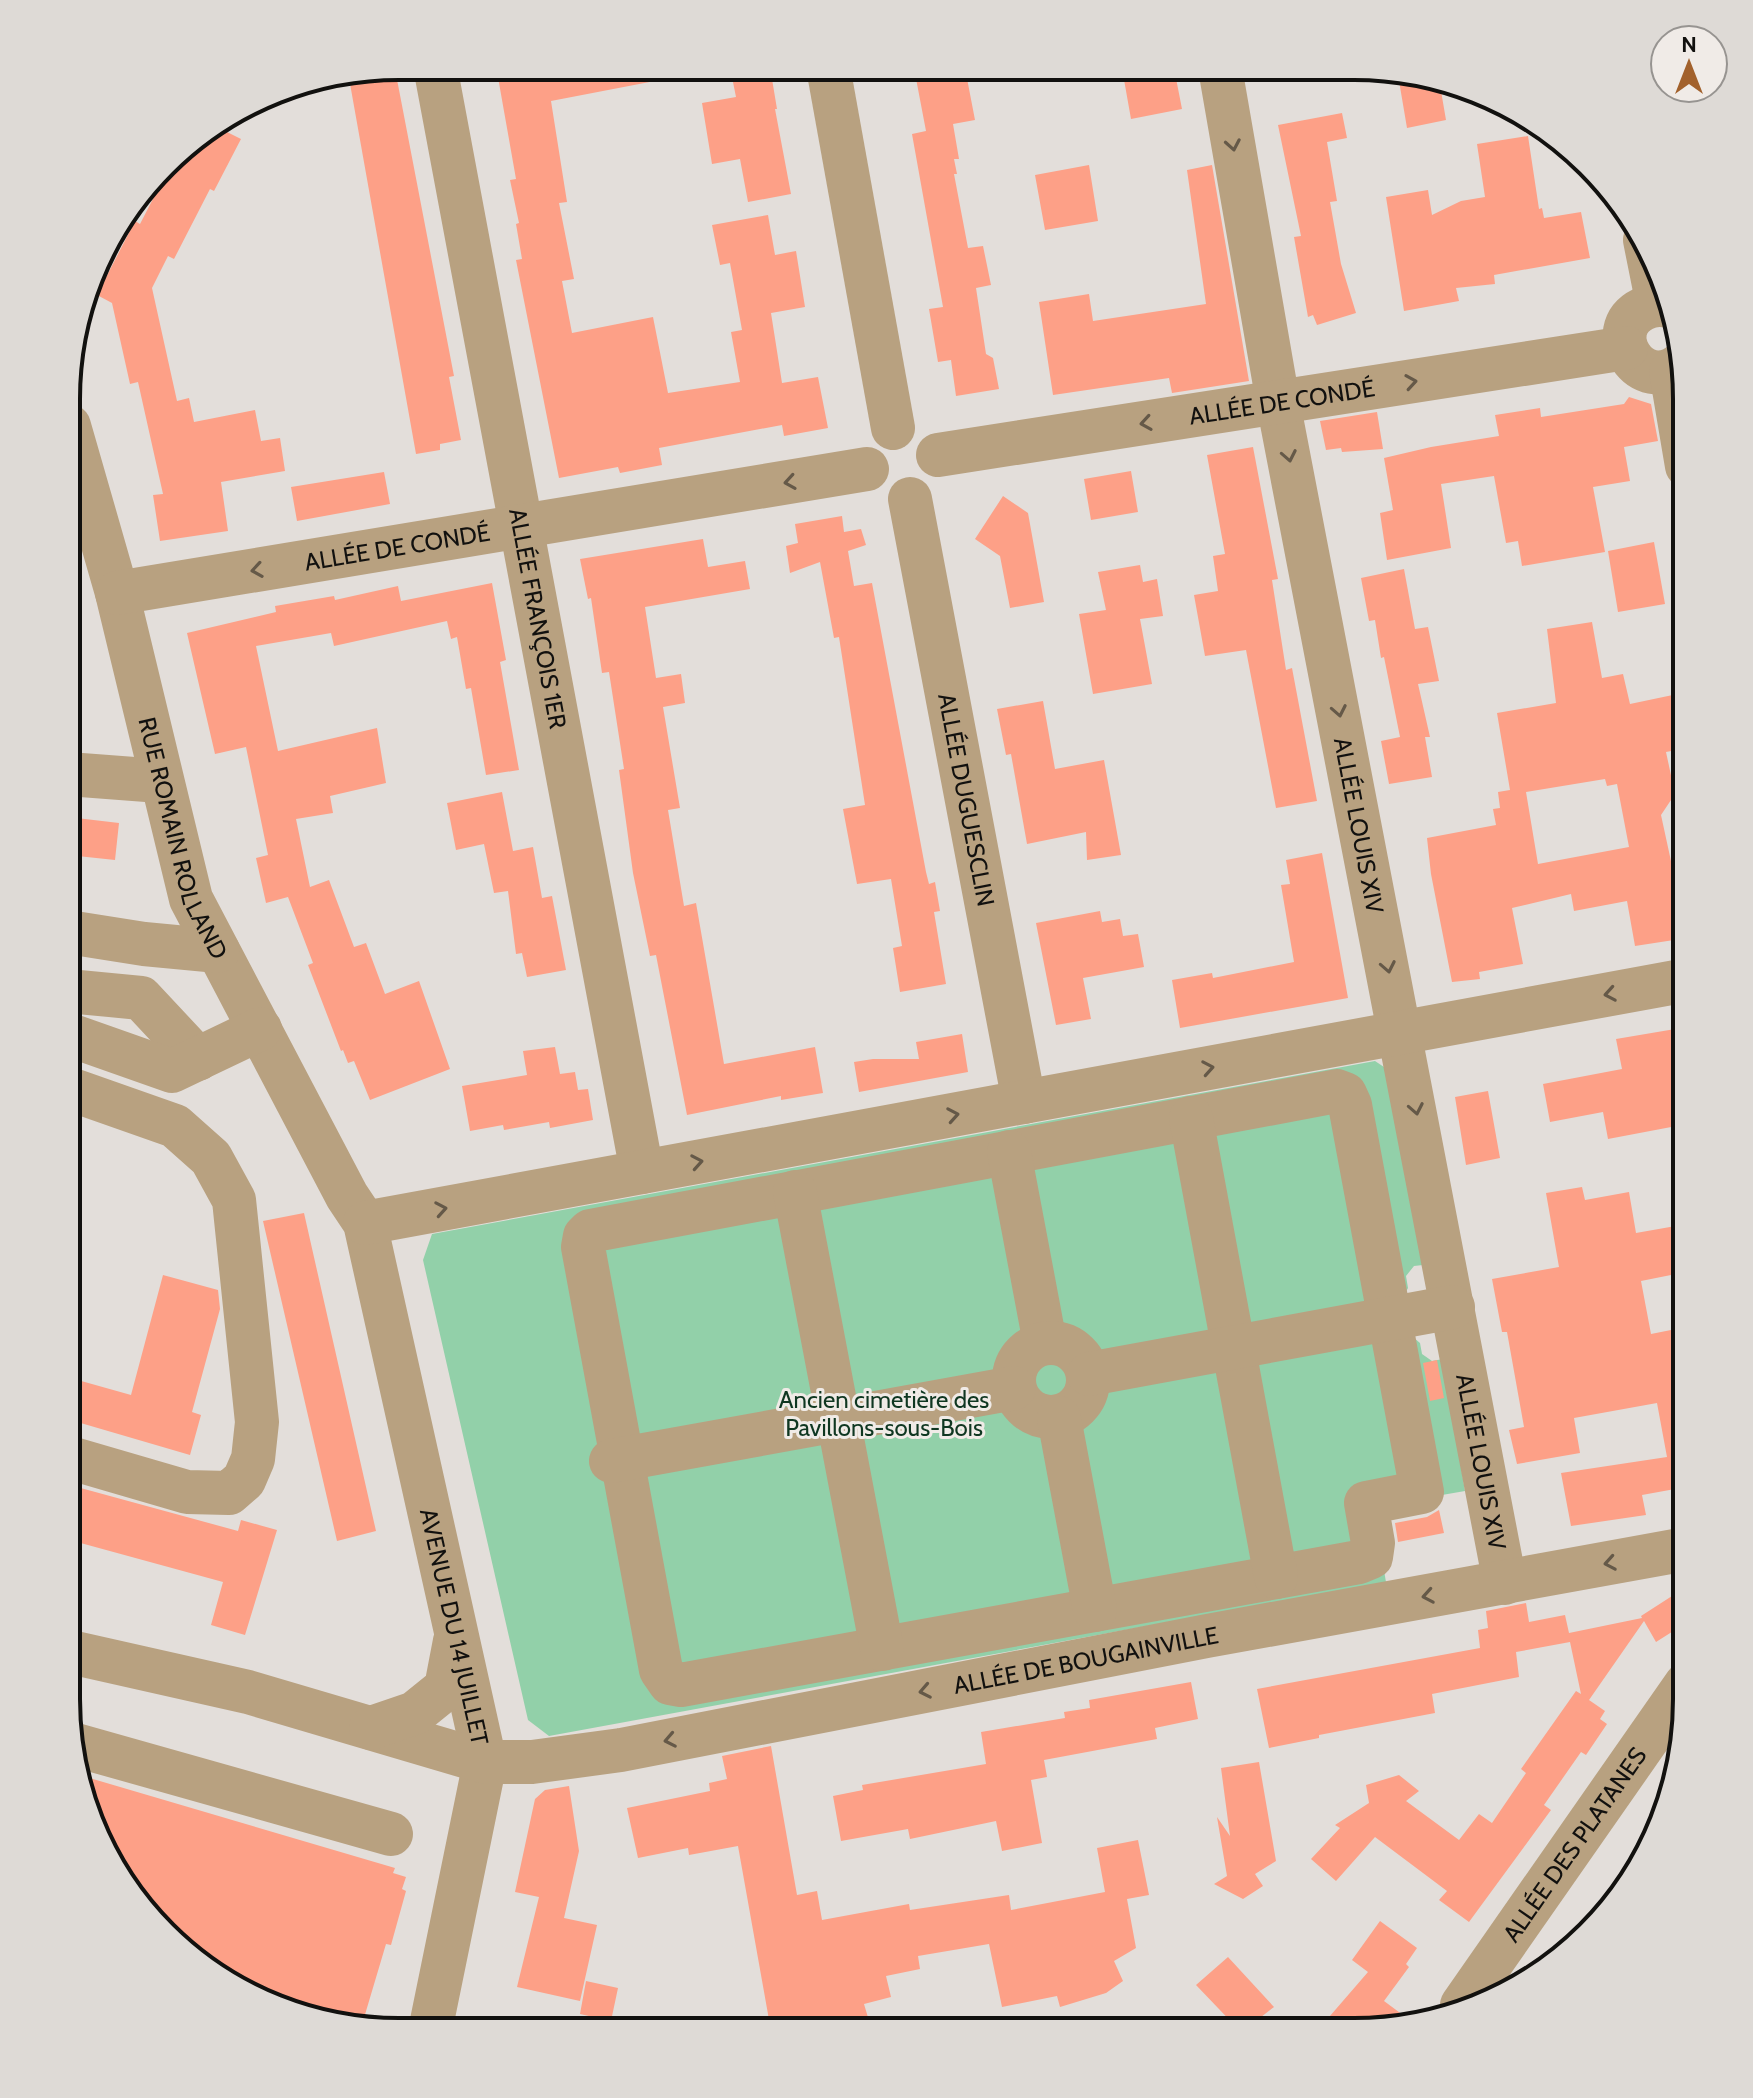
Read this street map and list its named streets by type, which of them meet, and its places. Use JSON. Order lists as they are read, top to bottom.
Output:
{
  "streets": {
    "street": [
      "ALLÉE DE CONDÉ",
      "ALLÉE FRANÇOIS 1ER",
      "ALLÉE DUGUESCLIN",
      "ALLÉE LOUIS XIV",
      "RUE ROMAIN ROLLAND",
      "AVENUE DU 14 JUILLET",
      "ALLÉE DE BOUGAINVILLE",
      "ALLÉE DES PLATANES"
    ]
  },
  "crossings": [
    ["ALLÉE DE CONDÉ", "ALLÉE FRANÇOIS 1ER"],
    ["ALLÉE DE CONDÉ", "ALLÉE DUGUESCLIN"],
    ["ALLÉE DE CONDÉ", "ALLÉE LOUIS XIV"],
    ["ALLÉE DE CONDÉ", "RUE ROMAIN ROLLAND"],
    ["ALLÉE LOUIS XIV", "ALLÉE DE BOUGAINVILLE"],
    ["RUE ROMAIN ROLLAND", "AVENUE DU 14 JUILLET"],
    ["AVENUE DU 14 JUILLET", "ALLÉE DE BOUGAINVILLE"]
  ],
  "parks": ["Ancien cimetière des Pavillons-sous-Bois"],
  "north": "top"
}
